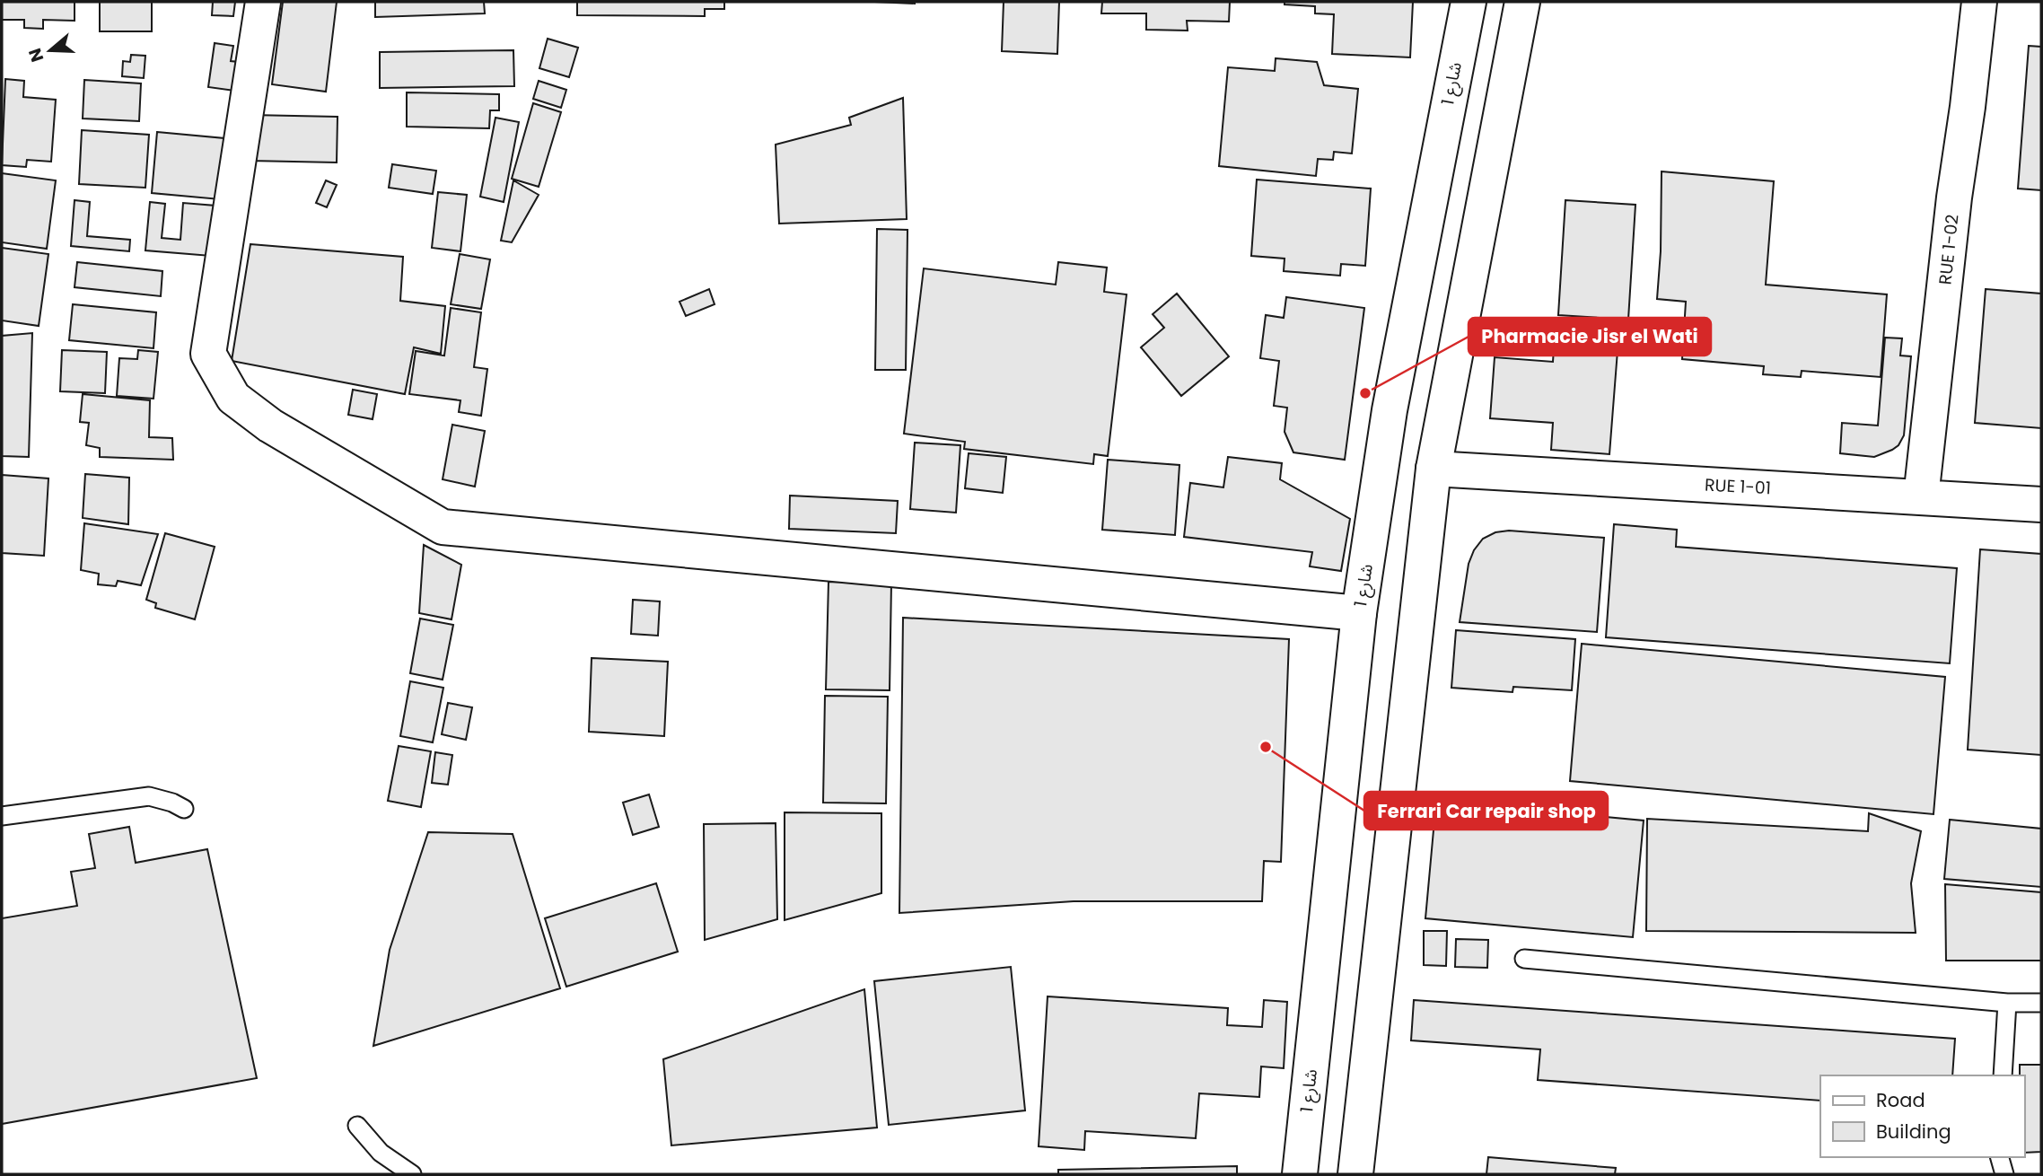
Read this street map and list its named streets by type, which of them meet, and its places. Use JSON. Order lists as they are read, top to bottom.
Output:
{
  "streets": {
    "street": ["شارع 1", "RUE 1-02", "RUE 1-01"]
  },
  "crossings": [
    ["RUE 1-02", "RUE 1-01"]
  ],
  "places": ["Pharmacie Jisr el Wati", "Ferrari Car repair shop"],
  "legend": ["Road", "Building"],
  "north": "left"
}
